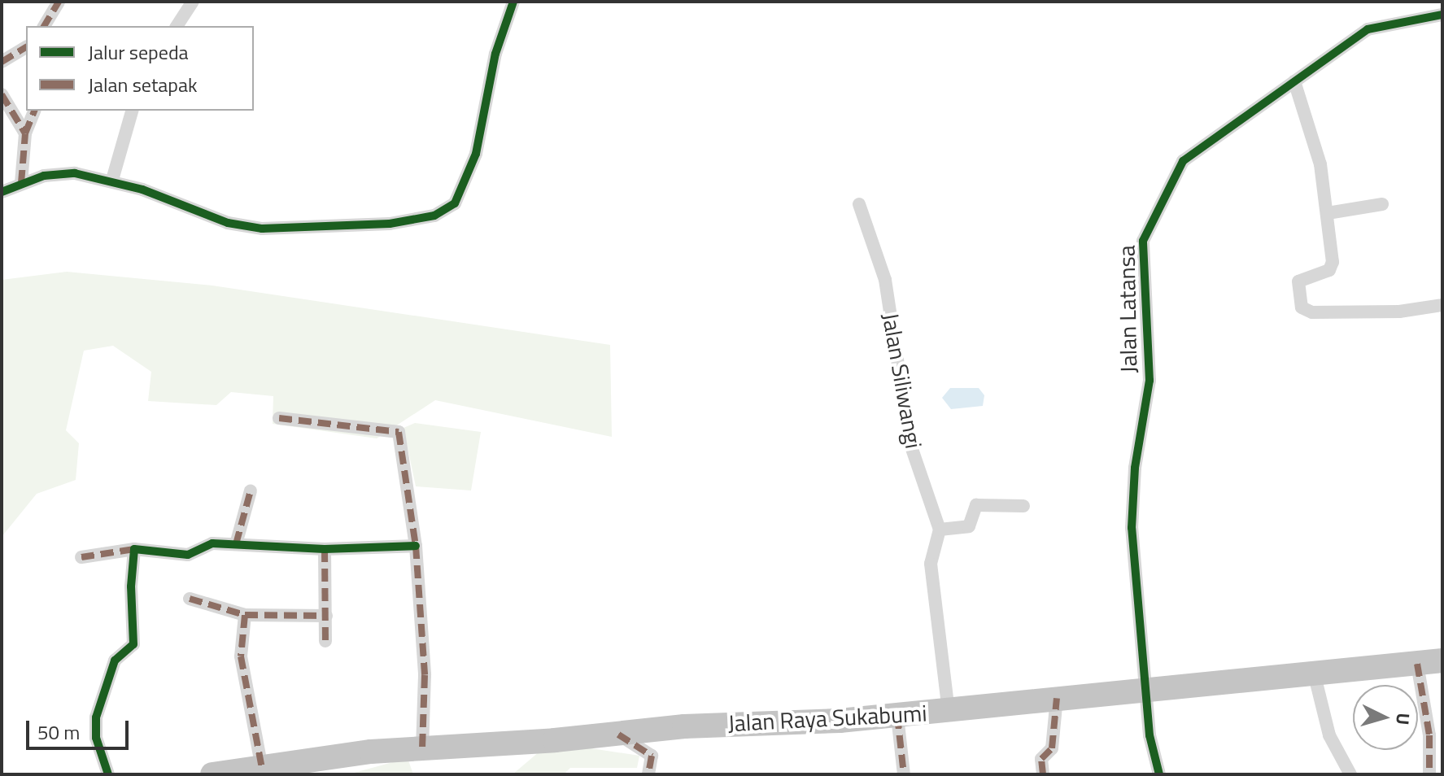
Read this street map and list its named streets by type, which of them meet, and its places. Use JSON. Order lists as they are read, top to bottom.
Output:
{
  "streets": {
    "highway": ["Jalan Raya Sukabumi"],
    "street": ["Jalan Latansa", "Jalan Siliwangi"]
  },
  "crossings": [
    ["Jalan Latansa", "Jalan Raya Sukabumi"]
  ],
  "legend": ["Jalur sepeda", "Jalan setapak"],
  "scale_bar": "50 m",
  "north": "right"
}
